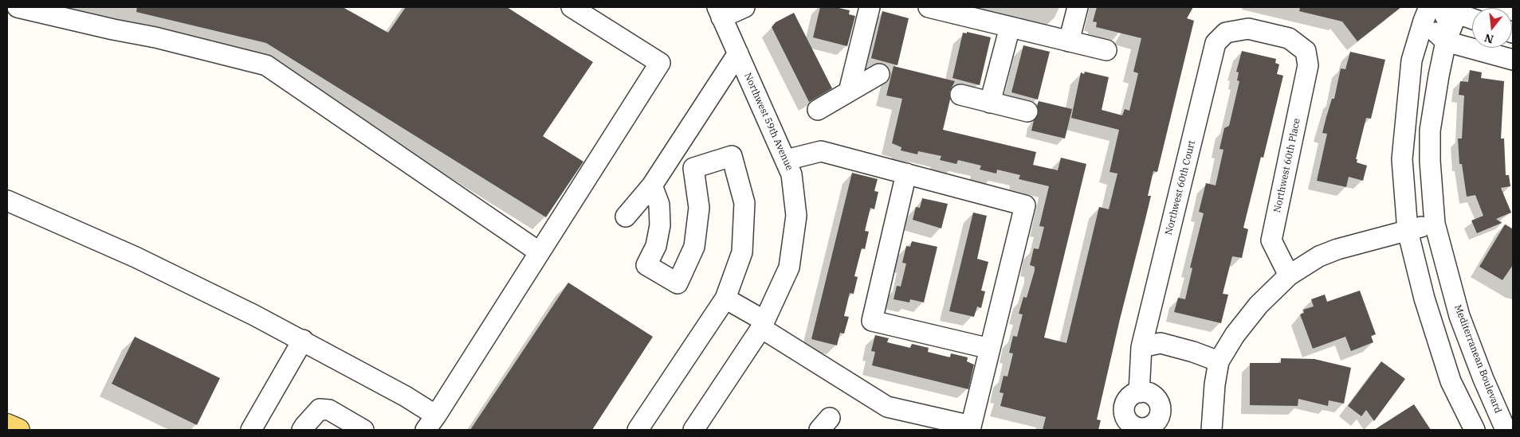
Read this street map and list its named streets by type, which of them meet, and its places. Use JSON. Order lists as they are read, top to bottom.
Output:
{
  "streets": {
    "street": [
      "Northwest 59th Avenue",
      "Northwest 60th Place",
      "Northwest 60th Court",
      "Mediterranean Boulevard"
    ]
  },
  "crossings": [
    ["Northwest 60th Place", "Northwest 60th Court"]
  ],
  "north": "bottom"
}
